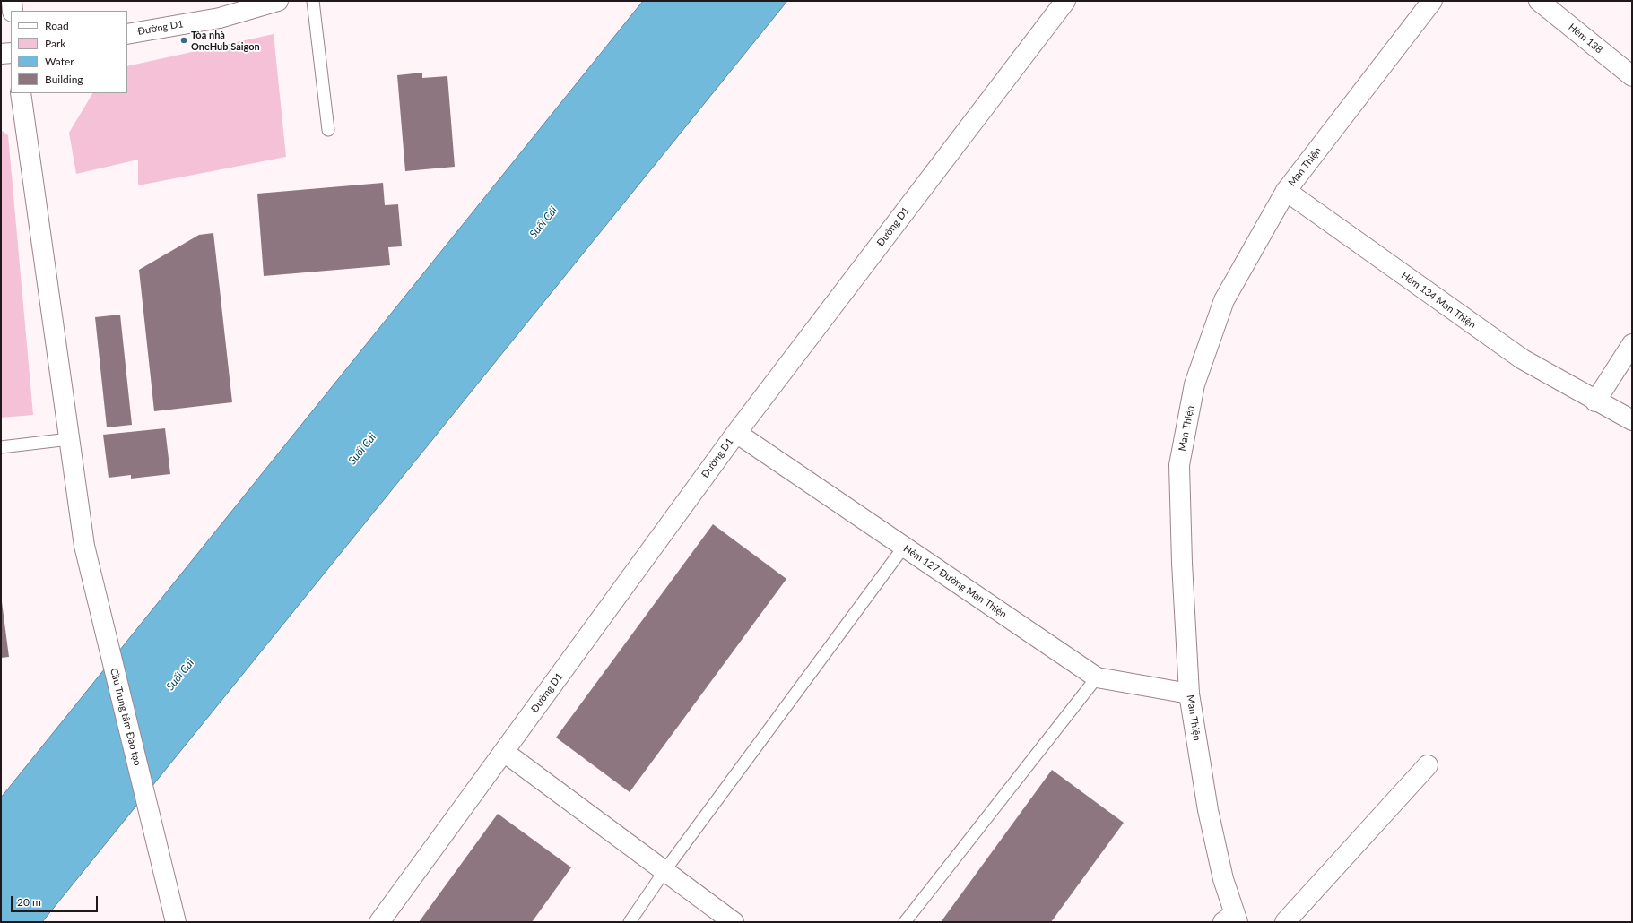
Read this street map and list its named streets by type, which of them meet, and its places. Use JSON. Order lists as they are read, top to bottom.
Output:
{
  "streets": {
    "street": [
      "Đường D1",
      "Hẻm 138",
      "Man Thiện",
      "Hẻm 134 Man Thiện",
      "Hẻm 127 Đường Man Thiện",
      "Cầu Trung tâm Đào tạo"
    ]
  },
  "crossings": [
    ["Đường D1", "Hẻm 127 Đường Man Thiện"],
    ["Man Thiện", "Hẻm 134 Man Thiện"],
    ["Man Thiện", "Hẻm 127 Đường Man Thiện"]
  ],
  "water": ["Suối Cái"],
  "places": ["Tòa nhà OneHub Saigon"],
  "legend": [
    "Road",
    "Park",
    "Water",
    "Building"
  ],
  "scale_bar": "20 m"
}
